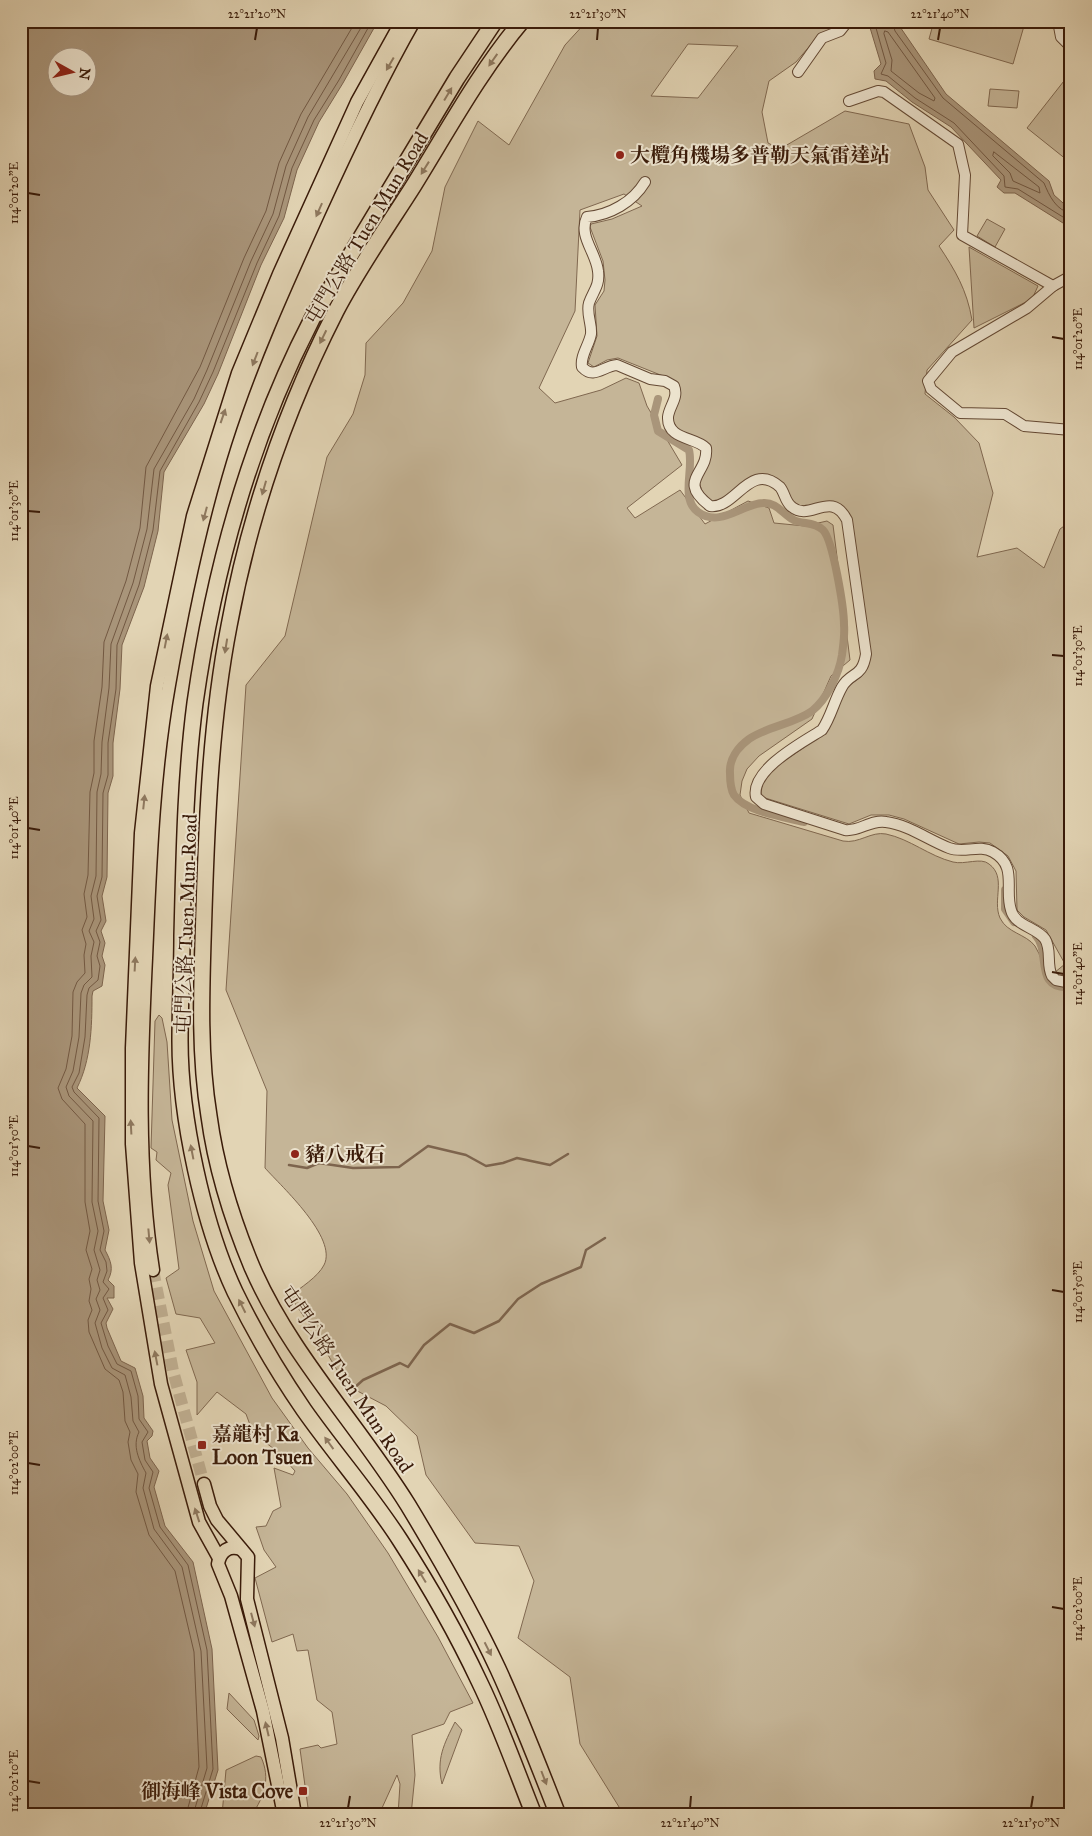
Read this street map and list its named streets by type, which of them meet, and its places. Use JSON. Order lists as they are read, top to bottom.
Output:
{
  "streets": {
    "highway": ["屯門公路 Tuen Mun Road"]
  },
  "places": {
    "other": ["大欖角機場多普勒天氣雷達站", "豬八戒石"],
    "transit": ["嘉龍村 Ka Loon Tsuen", "御海峰 Vista Cove"]
  },
  "north": "right",
  "coordinates": [
    "22°21'20\"N",
    "22°21'30\"N",
    "22°21'40\"N",
    "114°01'20\"E",
    "114°01'30\"E",
    "114°01'40\"E",
    "114°01'50\"E",
    "114°02'00\"E",
    "114°02'10\"E",
    "22°21'50\"N"
  ]
}
